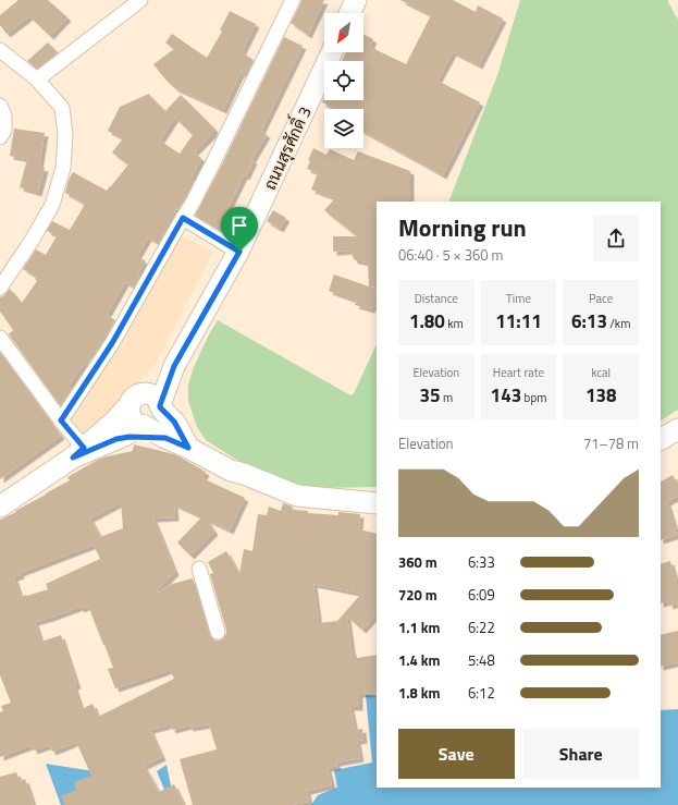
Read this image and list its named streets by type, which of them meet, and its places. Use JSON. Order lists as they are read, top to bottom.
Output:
{
  "streets": {
    "main road": ["ถนนสุรศักดิ์ 3"]
  },
  "north": "bottom left",
  "page": {
    "heading": ["Morning run", "06:40 · 5 × 360 m"],
    "stats": [
      ["Distance", "1.80 km"],
      ["Time", "11:11"],
      ["Pace", "6:13 /km"],
      ["Elevation", "35 m"],
      ["Heart rate", "143 bpm"],
      ["kcal", "138"]
    ],
    "chart": ["Elevation", "71–78 m"],
    "list": [
      {
        "name": "360 m",
        "note": "6:33"
      },
      {
        "name": "720 m",
        "note": "6:09"
      },
      {
        "name": "1.1 km",
        "note": "6:22"
      },
      {
        "name": "1.4 km",
        "note": "5:48"
      },
      {
        "name": "1.8 km",
        "note": "6:12"
      }
    ],
    "buttons": ["Save", "Share"]
  }
}
